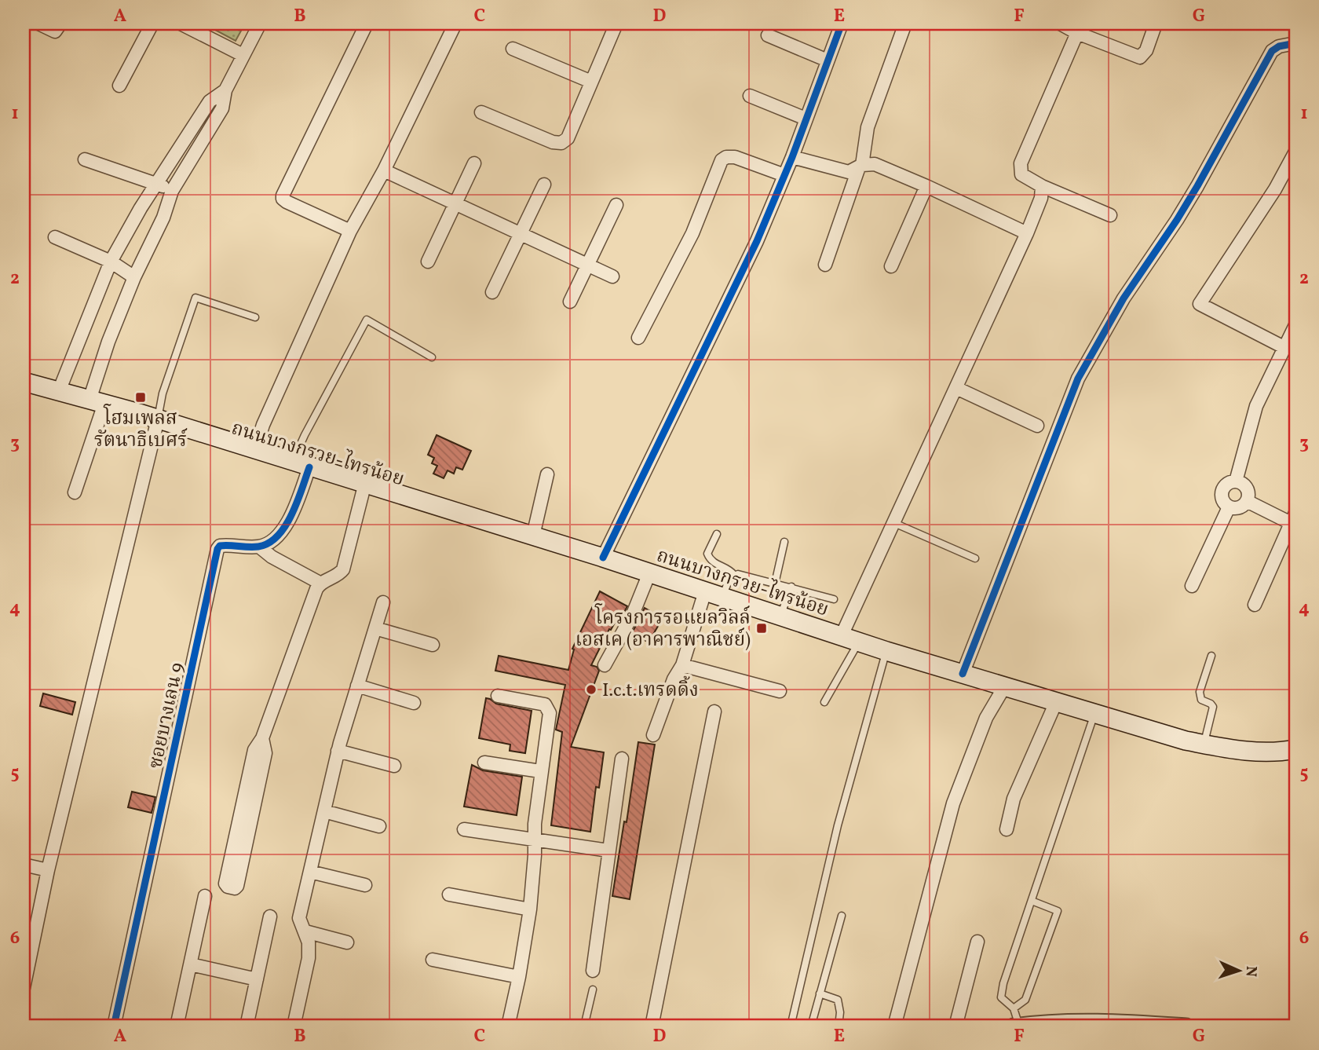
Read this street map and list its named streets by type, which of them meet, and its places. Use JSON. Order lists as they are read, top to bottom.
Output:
{
  "streets": {
    "main road": ["ถนนบางกรวย-ไทรน้อย"],
    "street": ["ซอยบางเลน 9"]
  },
  "places": {
    "transit": ["โฮมเพลส รัตนาธิเบศร์", "โครงการรอแยลวิลล์ เอสเค (อาคารพาณิชย์)"],
    "other": ["I.c.t.เทรดดิ้ง"]
  },
  "north": "right",
  "grid": {
    "columns": [
      "A",
      "B",
      "C",
      "D",
      "E",
      "F",
      "G"
    ],
    "rows": [
      "1",
      "2",
      "3",
      "4",
      "5",
      "6"
    ]
  }
}
